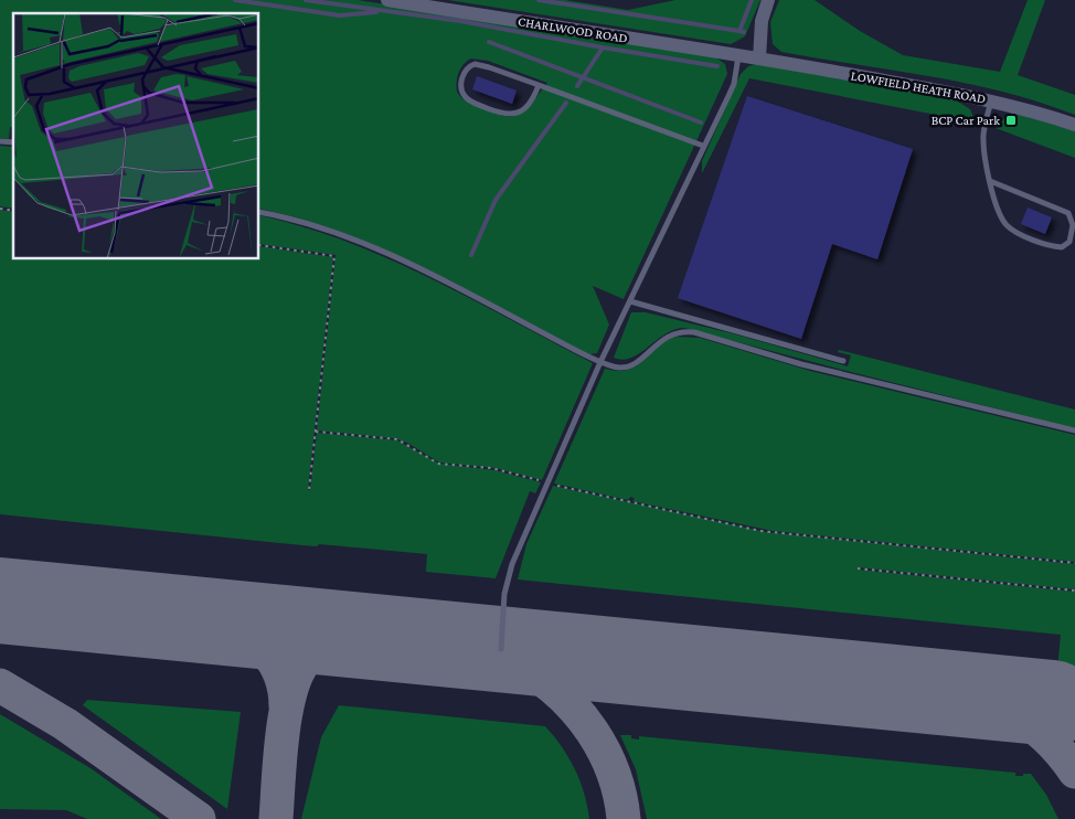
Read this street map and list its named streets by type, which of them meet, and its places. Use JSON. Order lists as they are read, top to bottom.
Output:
{
  "streets": {
    "street": ["CHARLWOOD ROAD", "LOWFIELD HEATH ROAD"]
  },
  "crossings": [
    ["CHARLWOOD ROAD", "LOWFIELD HEATH ROAD"]
  ],
  "places": {
    "transit": ["BCP Car Park"]
  }
}
